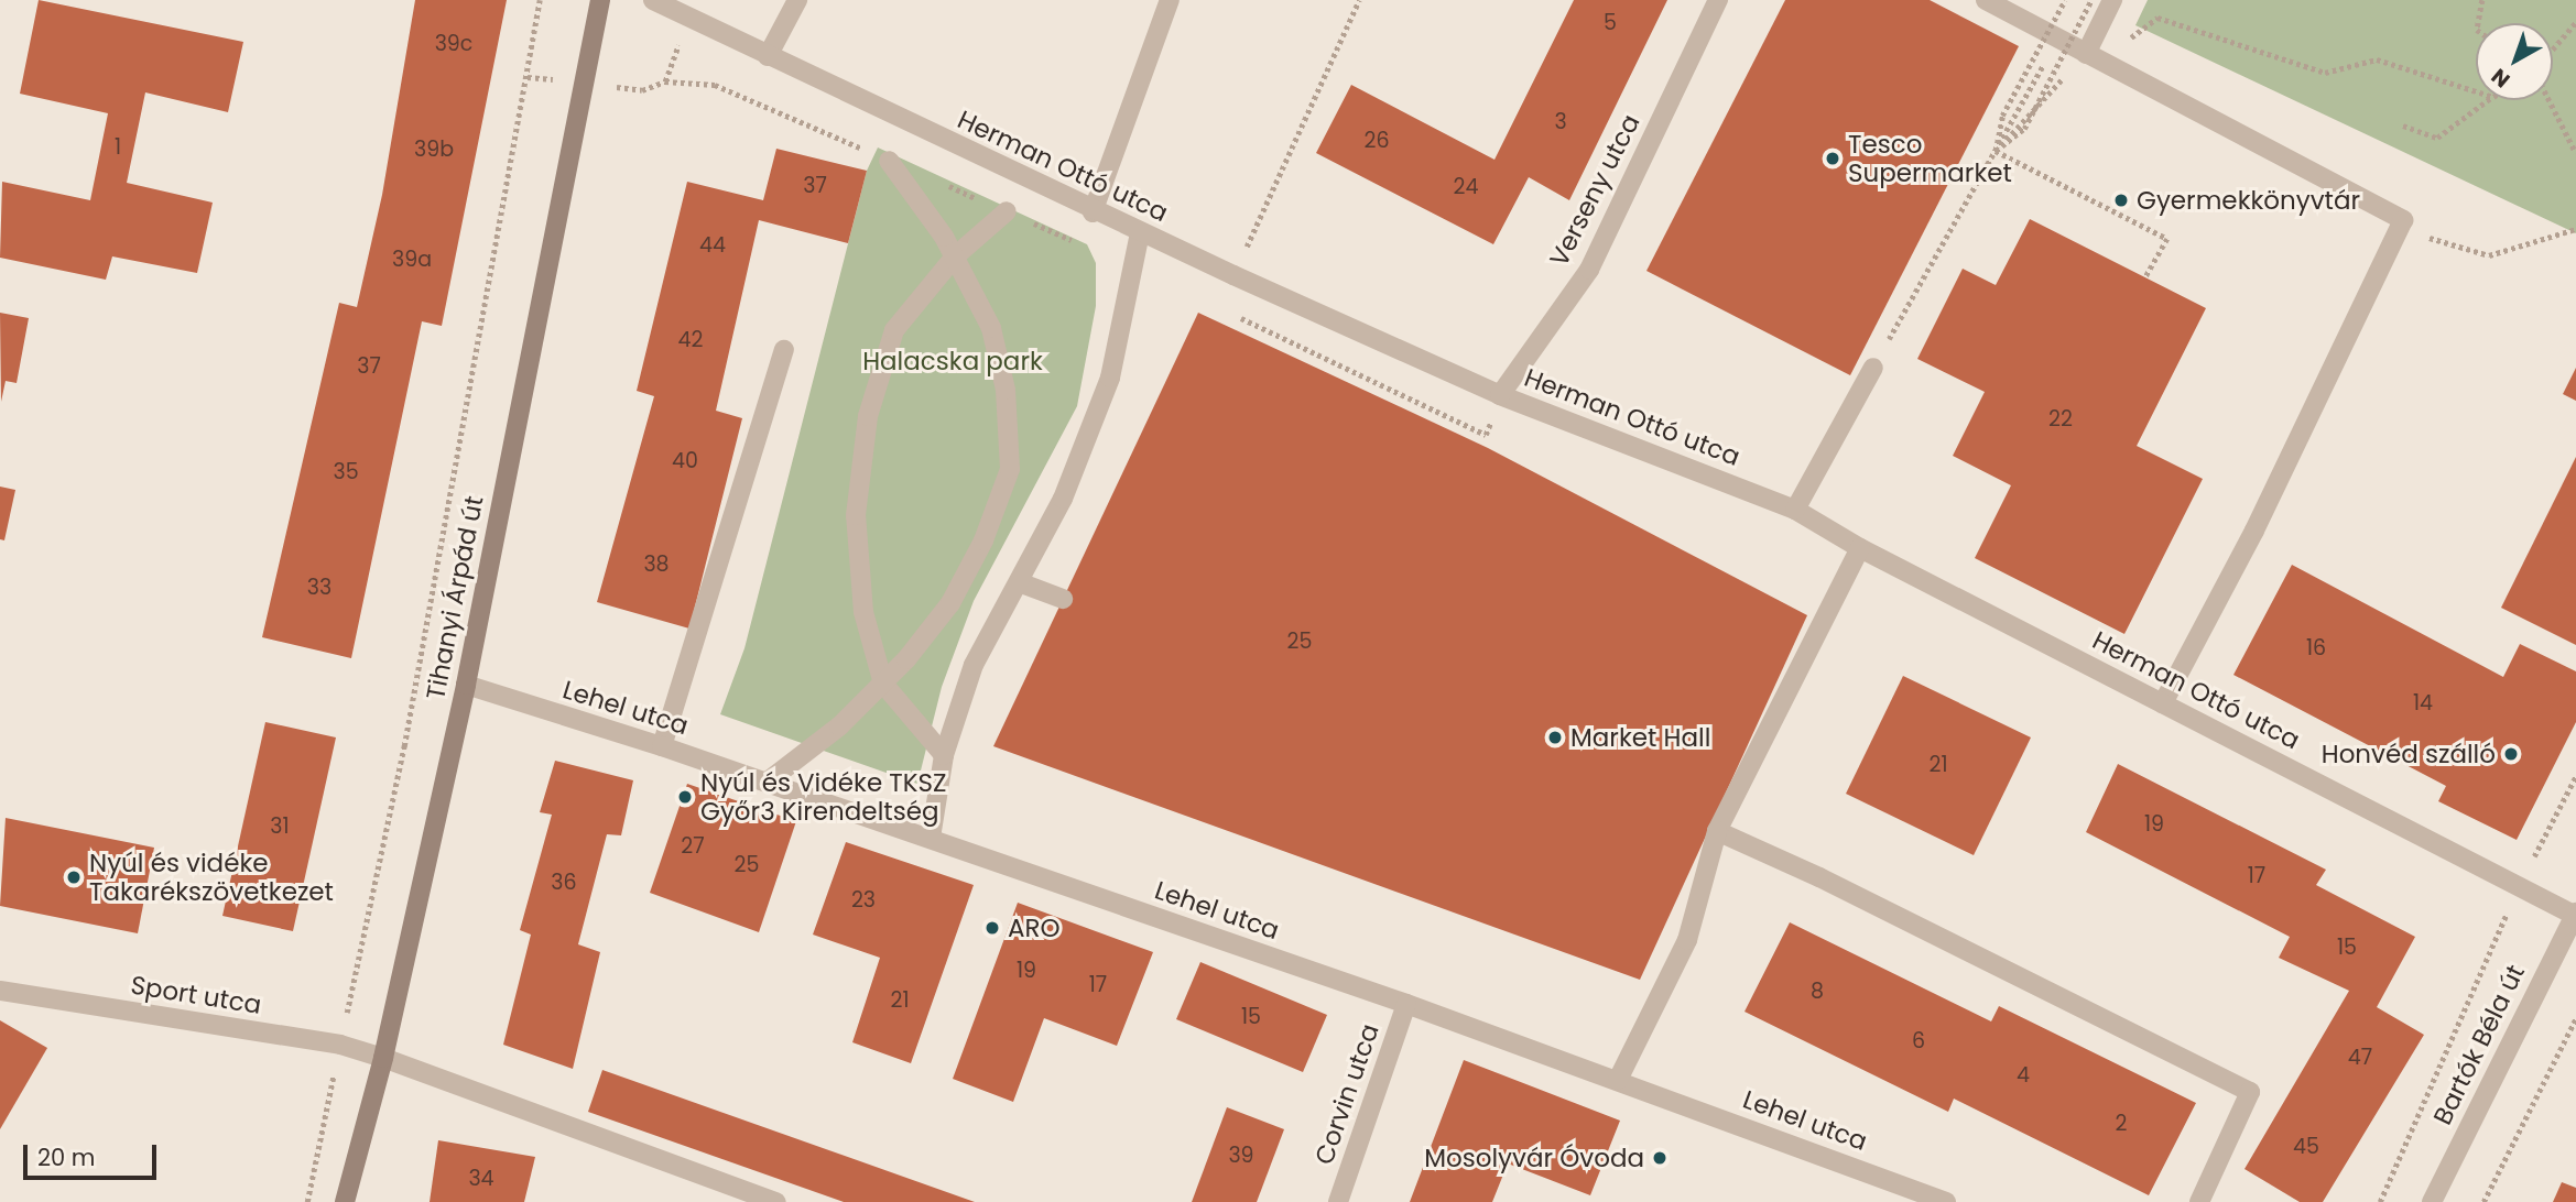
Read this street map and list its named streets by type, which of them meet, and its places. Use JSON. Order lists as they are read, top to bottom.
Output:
{
  "streets": {
    "street": [
      "Herman Ottó utca",
      "Verseny utca",
      "Tihanyi Árpád út",
      "Lehel utca",
      "Sport utca",
      "Bartók Béla út",
      "Corvin utca"
    ]
  },
  "crossings": [
    ["Herman Ottó utca", "Verseny utca"],
    ["Herman Ottó utca", "Bartók Béla út"],
    ["Tihanyi Árpád út", "Lehel utca"],
    ["Tihanyi Árpád út", "Sport utca"],
    ["Lehel utca", "Corvin utca"]
  ],
  "parks": ["Halacska park"],
  "places": [
    "Tesco Supermarket",
    "Gyermekkönyvtár",
    "Market Hall",
    "Honvéd szálló",
    "Nyúl és Vidéke TKSZ Győr3 Kirendeltség",
    "Nyúl és vidéke Takarékszövetkezet",
    "ARO",
    "Mosolyvár Óvoda"
  ],
  "house_numbers": [
    "5",
    "39c",
    "3",
    "26",
    "1",
    "39b",
    "37",
    "24",
    "44",
    "39a",
    "42",
    "37",
    "22",
    "40",
    "35",
    "38",
    "33",
    "25",
    "16",
    "14",
    "21",
    "19",
    "31",
    "27",
    "25",
    "17",
    "36",
    "23",
    "15",
    "19",
    "17",
    "8",
    "21",
    "15",
    "6",
    "47",
    "4",
    "2",
    "45",
    "39",
    "34"
  ],
  "scale_bar": "20 m",
  "north": "bottom left"
}
